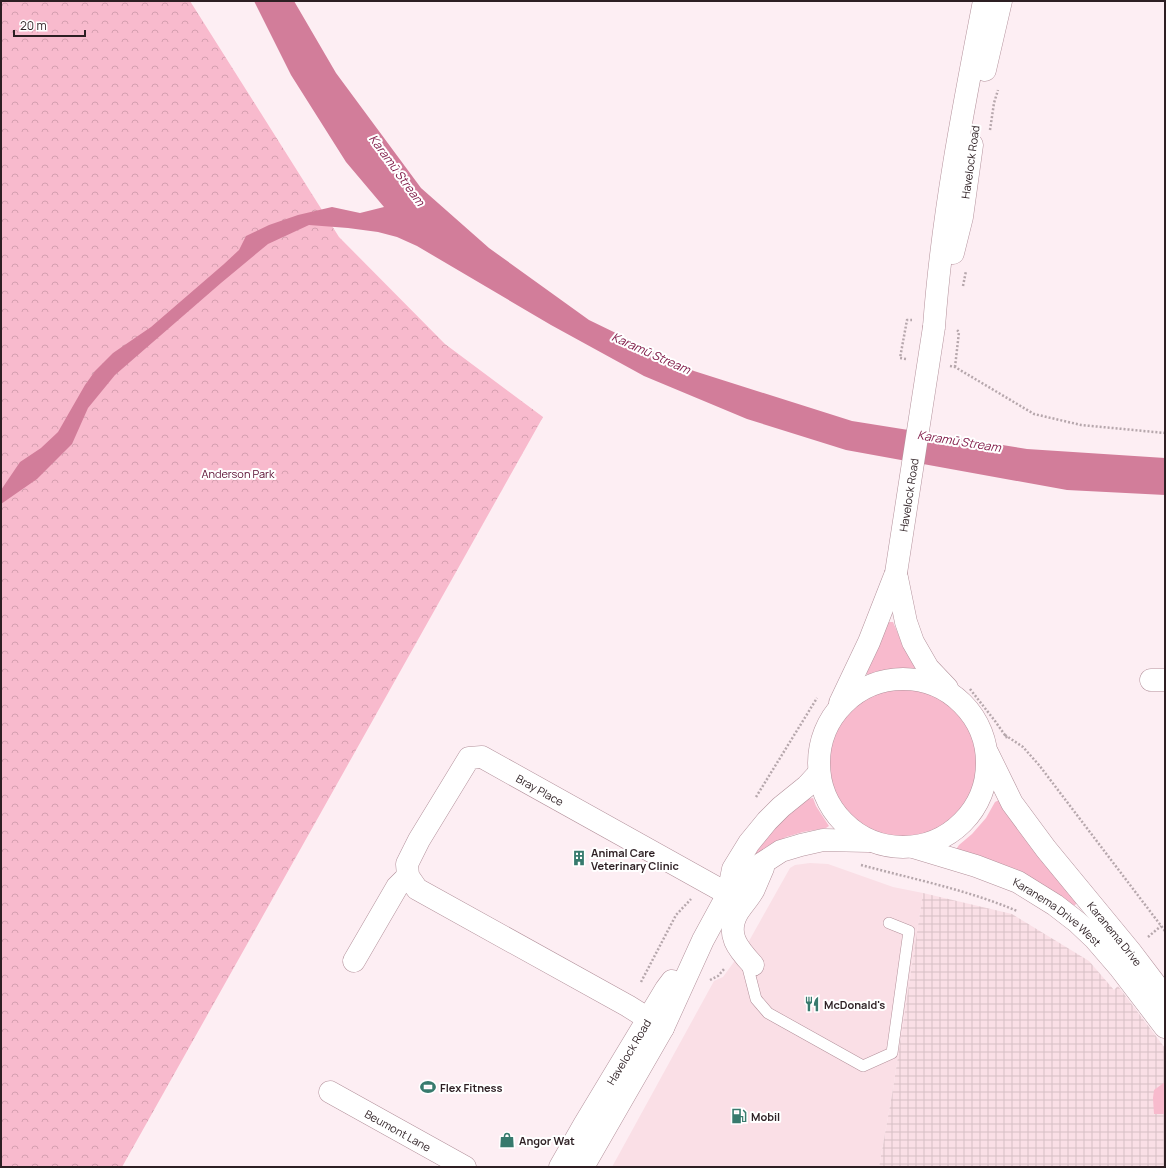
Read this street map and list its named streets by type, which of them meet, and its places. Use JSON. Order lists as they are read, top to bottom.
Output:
{
  "streets": {
    "main road": [
      "Havelock Road",
      "Bray Place",
      "Karanema Drive West",
      "Karanema Drive",
      "Beumont Lane"
    ]
  },
  "crossings": [
    ["Havelock Road", "Bray Place"]
  ],
  "water": ["Karamū Stream"],
  "parks": ["Anderson Park"],
  "places": {
    "building": ["Animal Care Veterinary Clinic"],
    "restaurant": ["McDonald's"],
    "sports": ["Flex Fitness"],
    "fuel station": ["Mobil"],
    "shop": ["Angor Wat"]
  },
  "scale_bar": "20 m"
}
